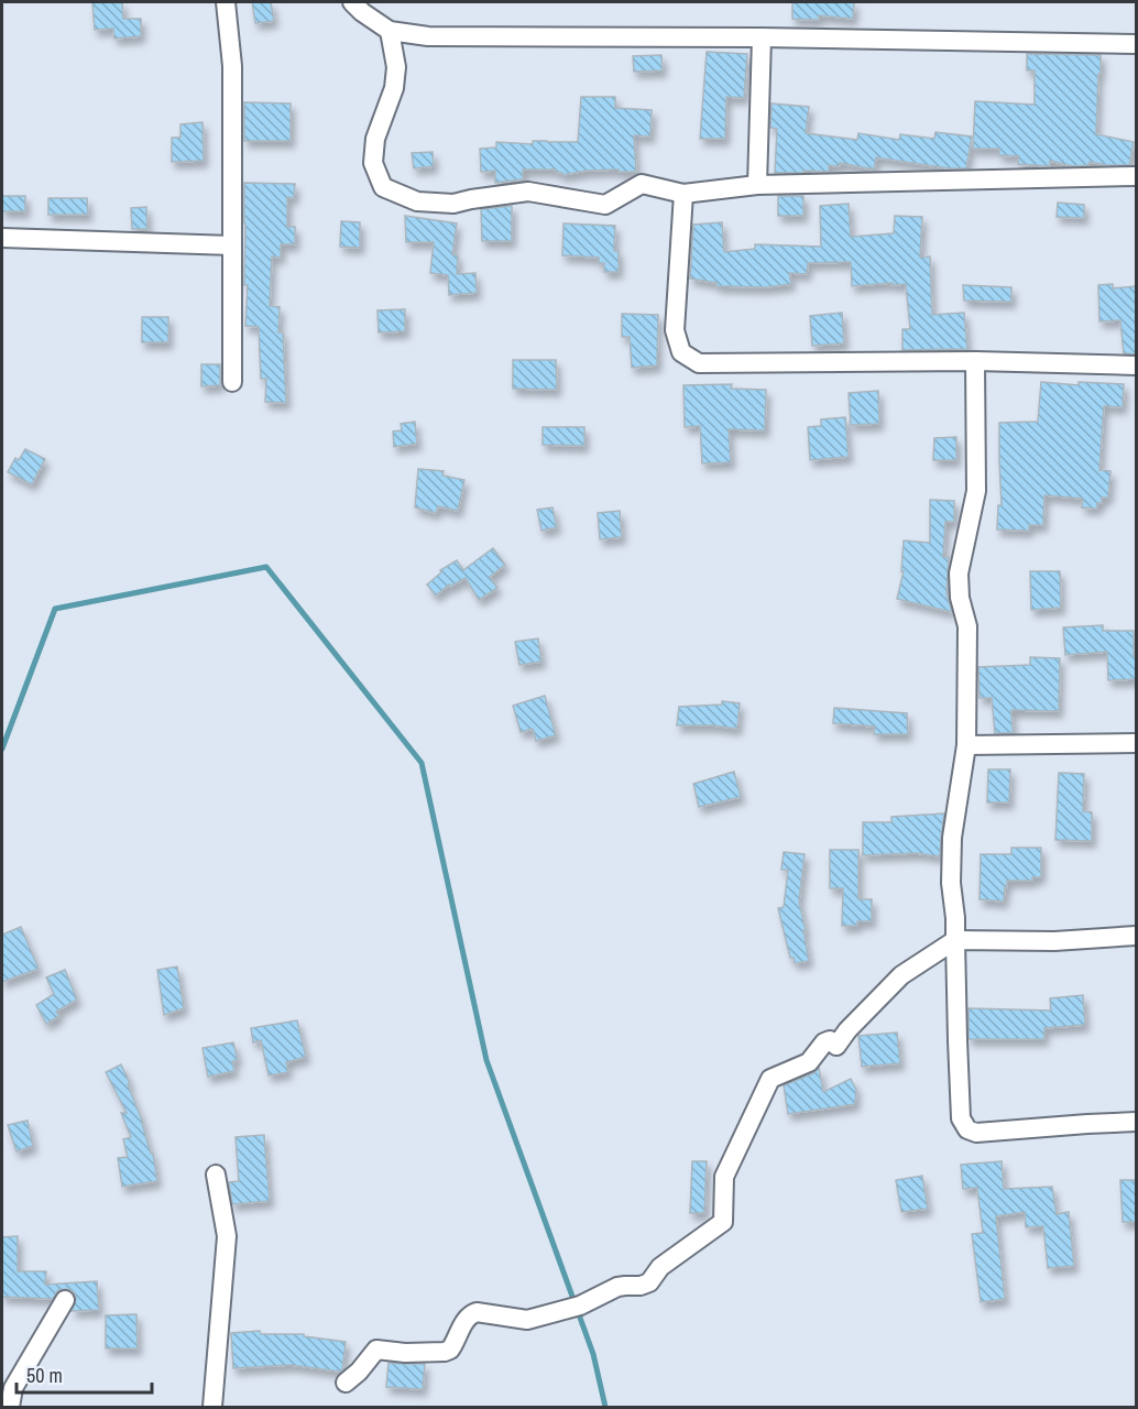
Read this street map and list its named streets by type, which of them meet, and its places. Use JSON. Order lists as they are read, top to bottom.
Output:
{
  "scale_bar": "50 m"
}
